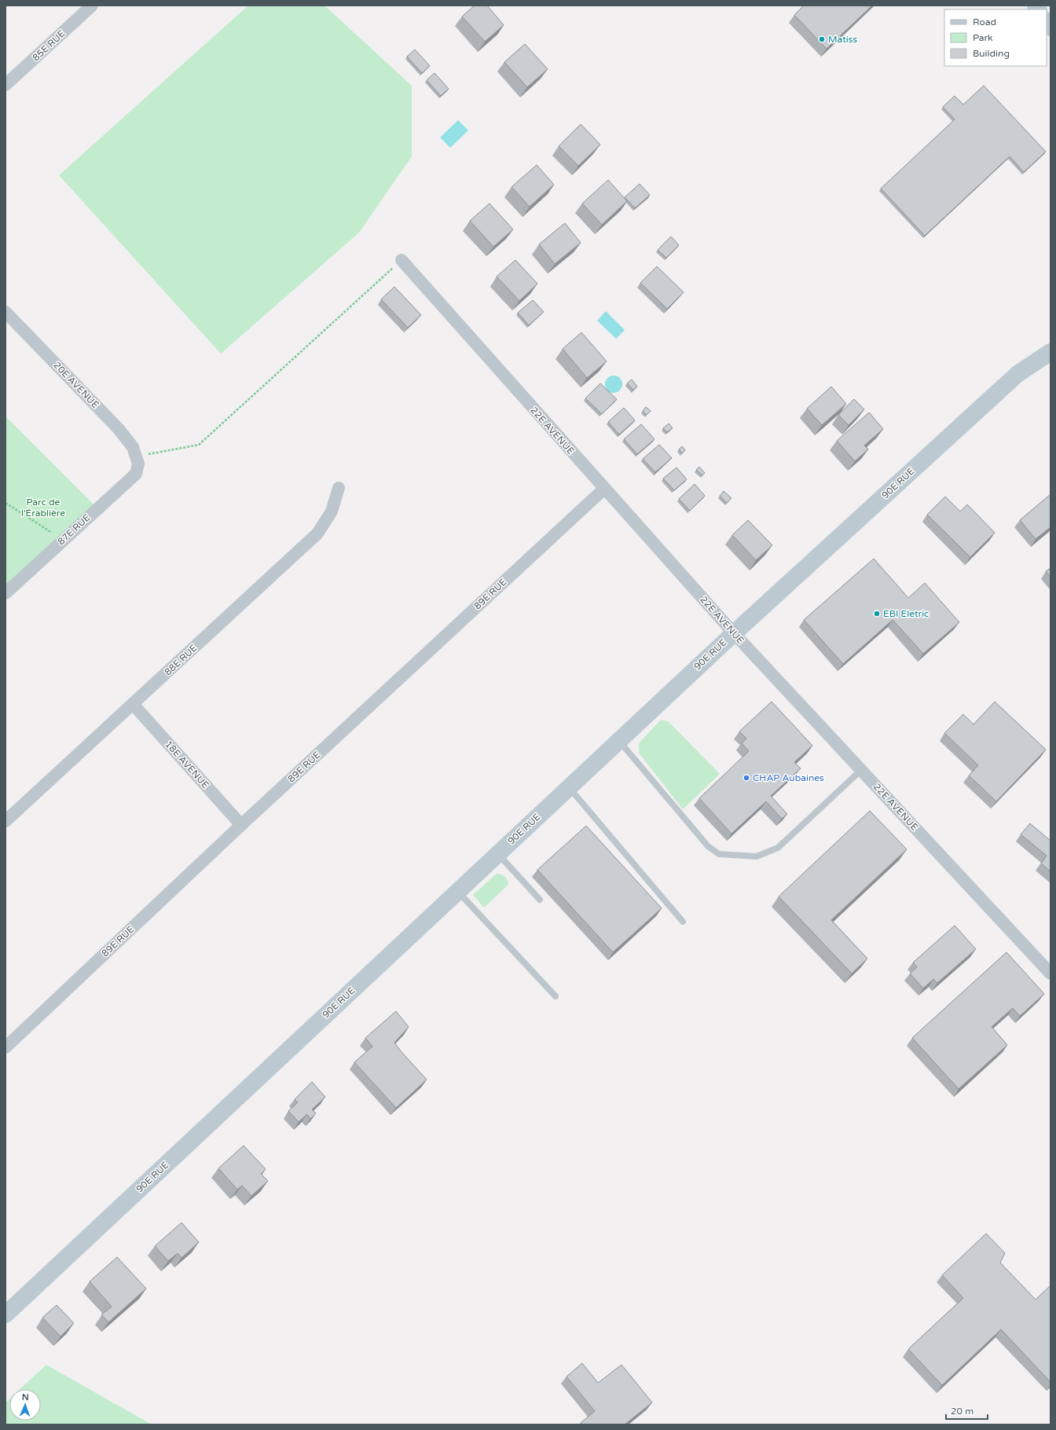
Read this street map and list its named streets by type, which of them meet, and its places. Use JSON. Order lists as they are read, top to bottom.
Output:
{
  "streets": {
    "street": [
      "85E RUE",
      "20E AVENUE",
      "22E AVENUE",
      "90E RUE",
      "87E RUE",
      "89E RUE",
      "88E RUE",
      "18E AVENUE"
    ]
  },
  "crossings": [
    ["20E AVENUE", "87E RUE"],
    ["22E AVENUE", "90E RUE"],
    ["22E AVENUE", "89E RUE"],
    ["89E RUE", "18E AVENUE"],
    ["88E RUE", "18E AVENUE"]
  ],
  "parks": ["Parc de l'Érablière"],
  "places": ["Matiss", "EBI Eletric", "CHAP Aubaines"],
  "legend": ["Road", "Park", "Building"],
  "scale_bar": "20 m",
  "north": "top"
}
